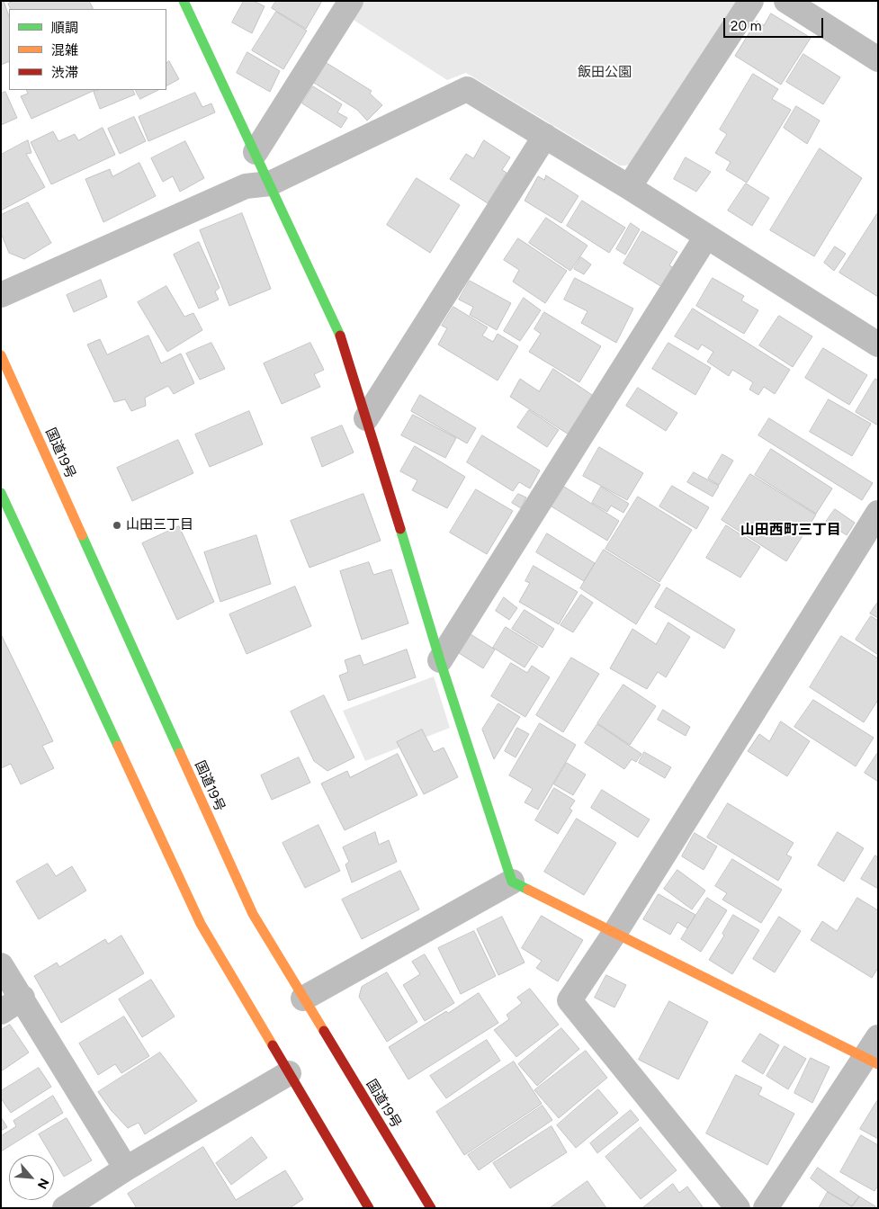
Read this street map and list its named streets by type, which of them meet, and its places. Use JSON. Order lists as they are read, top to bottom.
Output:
{
  "streets": {
    "main road": ["国道19号"]
  },
  "districts": ["山田西町三丁目"],
  "parks": ["飯田公園"],
  "places": ["山田三丁目"],
  "legend": ["順調", "混雑", "渋滞"],
  "scale_bar": "20 m",
  "north": "bottom right"
}
